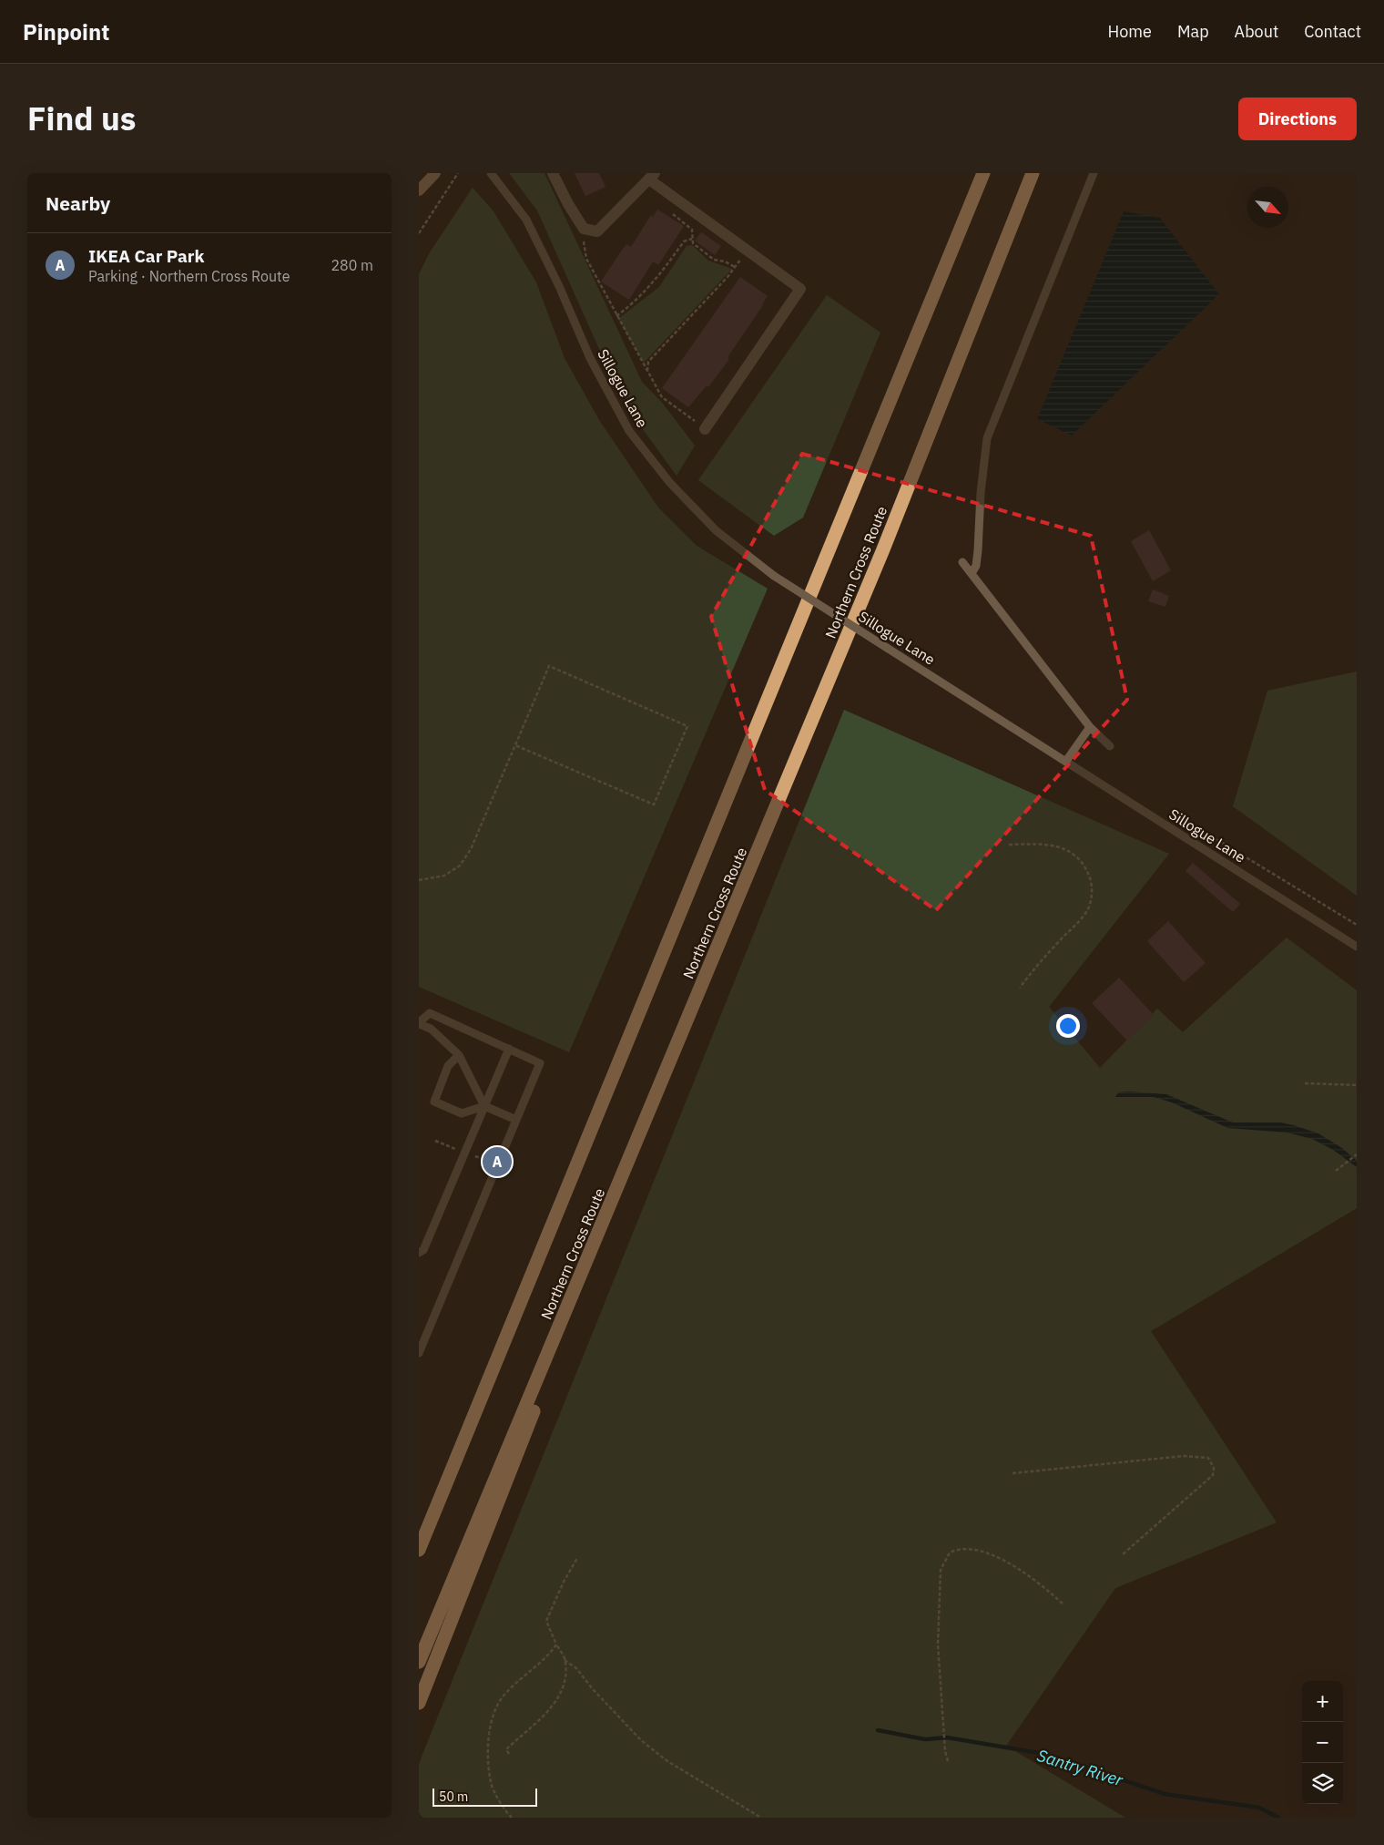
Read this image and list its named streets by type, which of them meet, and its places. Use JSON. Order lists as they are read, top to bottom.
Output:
{
  "streets": {
    "highway": ["Northern Cross Route"],
    "lane": ["Sillogue Lane"]
  },
  "water": ["Santry River"],
  "scale_bar": "50 m",
  "north": "bottom right",
  "page": {
    "header": "Pinpoint",
    "nav": [
      "Home",
      "Map",
      "About",
      "Contact"
    ],
    "title": "Find us",
    "buttons": "Directions",
    "heading": "Nearby",
    "list": [
      {
        "mark": "A",
        "name": "IKEA Car Park",
        "note": "Parking · Northern Cross Route",
        "value": "280 m"
      }
    ],
    "pins": "A",
    "map_buttons": ["+", "−"],
    "scale": "50 m"
  }
}
